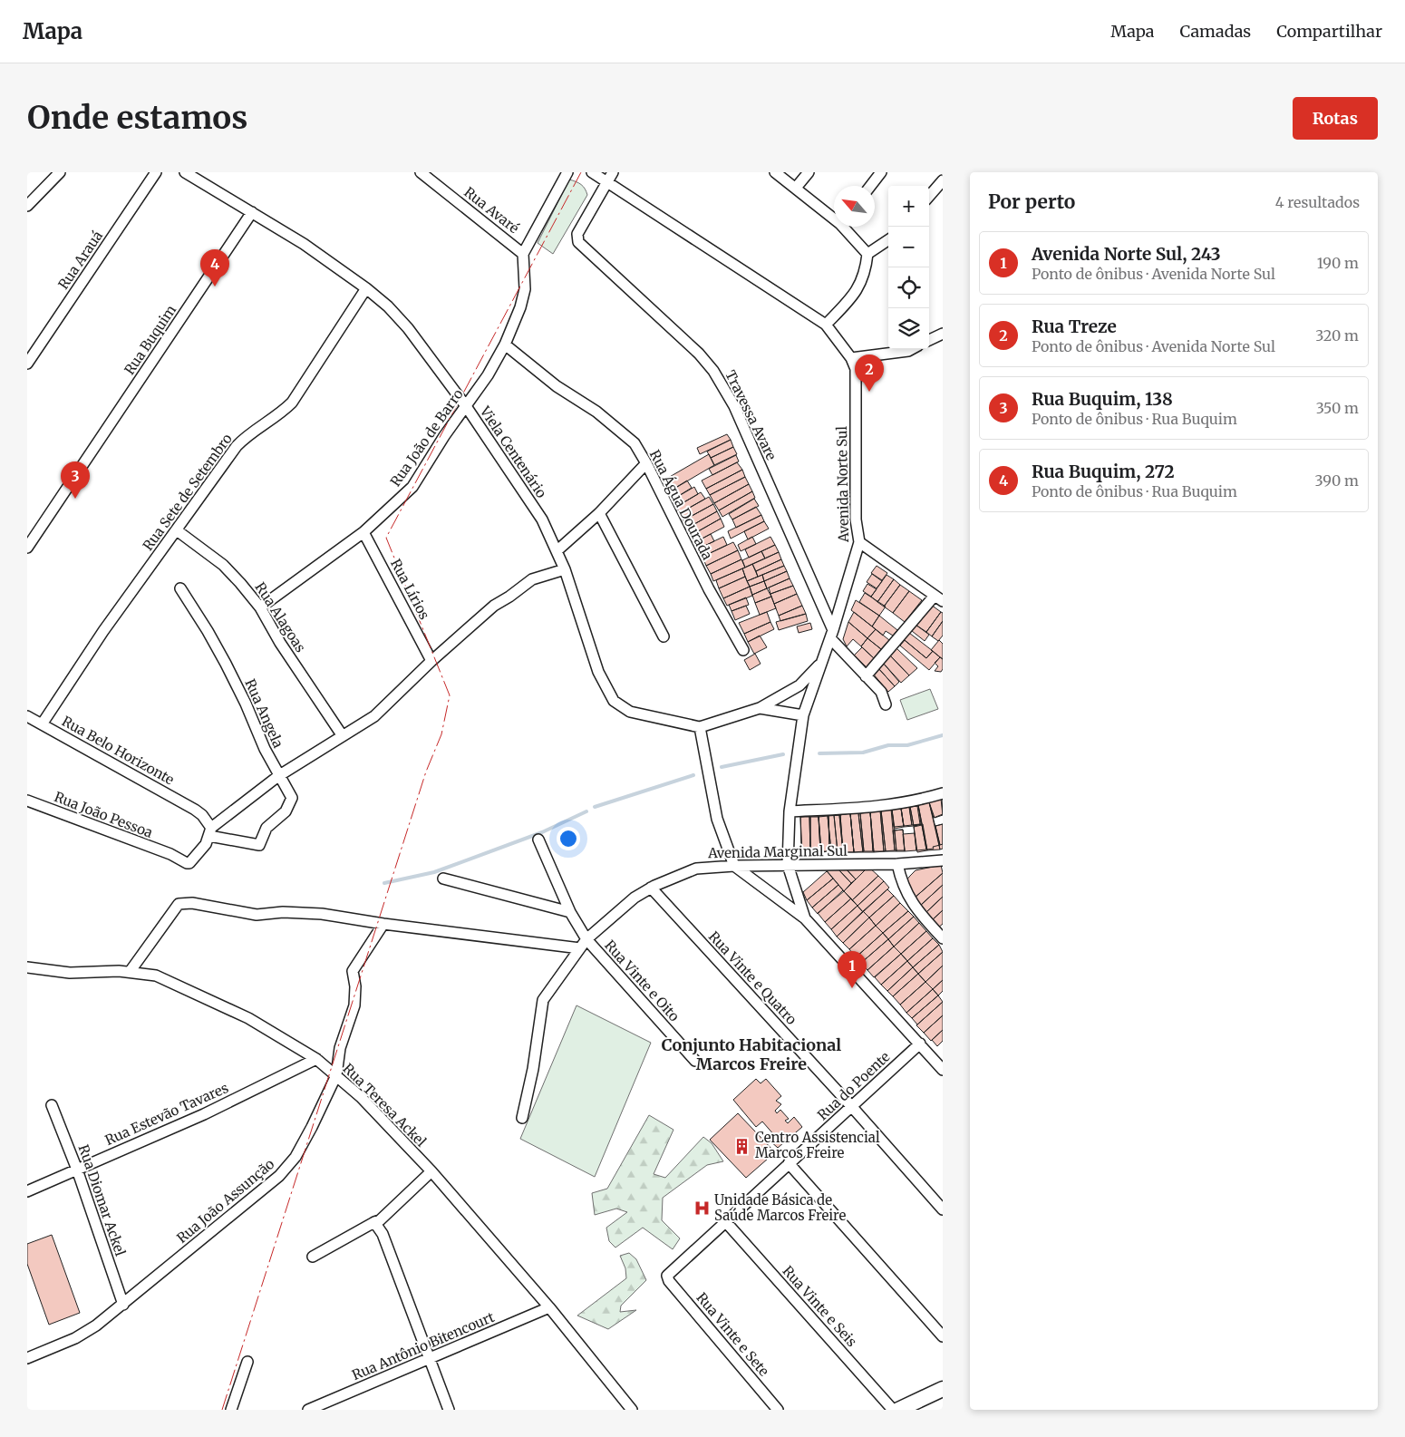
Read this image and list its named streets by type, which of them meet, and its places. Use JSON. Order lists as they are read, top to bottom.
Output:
{
  "streets": {
    "street": [
      "Rua Avaré",
      "Rua Arauá",
      "Rua Buquim",
      "Travessa Avare",
      "Rua João de Barro",
      "Viela Centenário",
      "Avenida Norte Sul",
      "Rua Sete de Setembro",
      "Rua Água Dourada",
      "Rua Lírios",
      "Rua Alagoas",
      "Rua Angela",
      "Rua Belo Horizonte",
      "Rua João Pessoa",
      "Avenida Marginal Sul",
      "Rua Vinte e Quatro",
      "Rua Vinte e Oito",
      "Rua do Poente",
      "Rua Teresa Ackel",
      "Rua Estevão Tavares",
      "Rua Diomar Ackel",
      "Rua João Assunção",
      "Rua Vinte e Seis",
      "Rua Vinte e Sete",
      "Rua Antônio Bitencourt"
    ]
  },
  "crossings": [
    ["Rua Avaré", "Rua João de Barro"],
    ["Rua Buquim", "Viela Centenário"],
    ["Travessa Avare", "Avenida Norte Sul"],
    ["Rua João de Barro", "Viela Centenário"],
    ["Rua João de Barro", "Rua Água Dourada"],
    ["Rua João de Barro", "Rua Lírios"],
    ["Rua João de Barro", "Rua Alagoas"],
    ["Viela Centenário", "Rua Sete de Setembro"],
    ["Avenida Norte Sul", "Avenida Marginal Sul"],
    ["Avenida Norte Sul", "Rua do Poente"],
    ["Rua Sete de Setembro", "Rua Alagoas"],
    ["Rua Sete de Setembro", "Rua Belo Horizonte"],
    ["Rua Angela", "Rua Belo Horizonte"],
    ["Rua Angela", "Rua João Pessoa"],
    ["Rua Belo Horizonte", "Rua João Pessoa"],
    ["Avenida Marginal Sul", "Rua Vinte e Quatro"],
    ["Avenida Marginal Sul", "Rua Vinte e Oito"],
    ["Rua Vinte e Quatro", "Rua do Poente"],
    ["Rua do Poente", "Rua Vinte e Seis"],
    ["Rua do Poente", "Rua Vinte e Sete"],
    ["Rua Teresa Ackel", "Rua Estevão Tavares"],
    ["Rua Teresa Ackel", "Rua João Assunção"],
    ["Rua Teresa Ackel", "Rua Antônio Bitencourt"],
    ["Rua Estevão Tavares", "Rua Diomar Ackel"],
    ["Rua Diomar Ackel", "Rua João Assunção"]
  ],
  "districts": ["Conjunto Habitacional Marcos Freire"],
  "places": {
    "building": ["Centro Assistencial Marcos Freire"],
    "hospital": ["Unidade Básica de Saúde Marcos Freire"]
  },
  "north": "top left",
  "page": {
    "header": "Mapa",
    "nav": ["Mapa", "Camadas", "Compartilhar"],
    "buttons": "Rotas",
    "title": "Onde estamos",
    "heading": ["Por perto", "4 resultados"],
    "map_buttons": ["+", "−"],
    "list": [
      {
        "mark": "1",
        "name": "Avenida Norte Sul, 243",
        "note": "Ponto de ônibus · Avenida Norte Sul",
        "value": "190 m"
      },
      {
        "mark": "2",
        "name": "Rua Treze",
        "note": "Ponto de ônibus · Avenida Norte Sul",
        "value": "320 m"
      },
      {
        "mark": "3",
        "name": "Rua Buquim, 138",
        "note": "Ponto de ônibus · Rua Buquim",
        "value": "350 m"
      },
      {
        "mark": "4",
        "name": "Rua Buquim, 272",
        "note": "Ponto de ônibus · Rua Buquim",
        "value": "390 m"
      }
    ],
    "pins": [
      "4",
      "2",
      "3",
      "1"
    ]
  }
}
